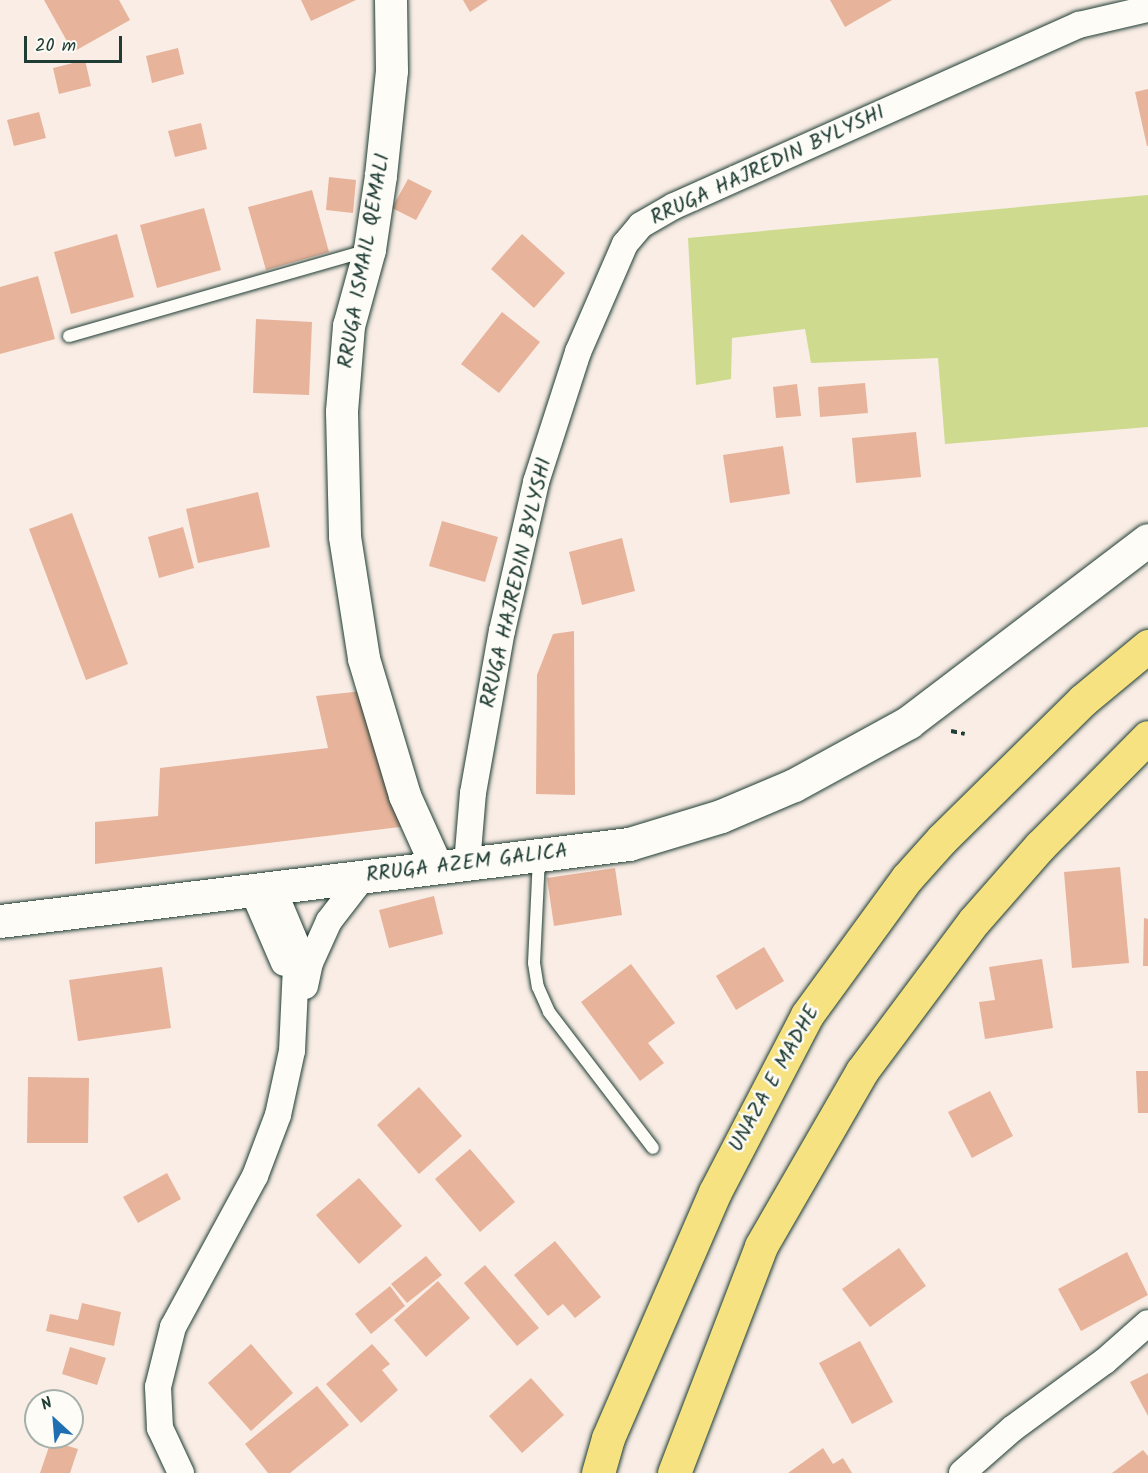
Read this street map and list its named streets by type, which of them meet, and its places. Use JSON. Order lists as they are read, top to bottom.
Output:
{
  "streets": {
    "highway": ["UNAZA E MADHE"],
    "main road": ["RRUGA AZEM GALICA"],
    "street": ["RRUGA HAJREDIN BYLYSHI", "RRUGA ISMAIL QEMALI"]
  },
  "crossings": [
    ["RRUGA HAJREDIN BYLYSHI", "RRUGA ISMAIL QEMALI"],
    ["RRUGA HAJREDIN BYLYSHI", "RRUGA AZEM GALICA"],
    ["RRUGA ISMAIL QEMALI", "RRUGA AZEM GALICA"]
  ],
  "scale_bar": "20 m",
  "north": "top left"
}
